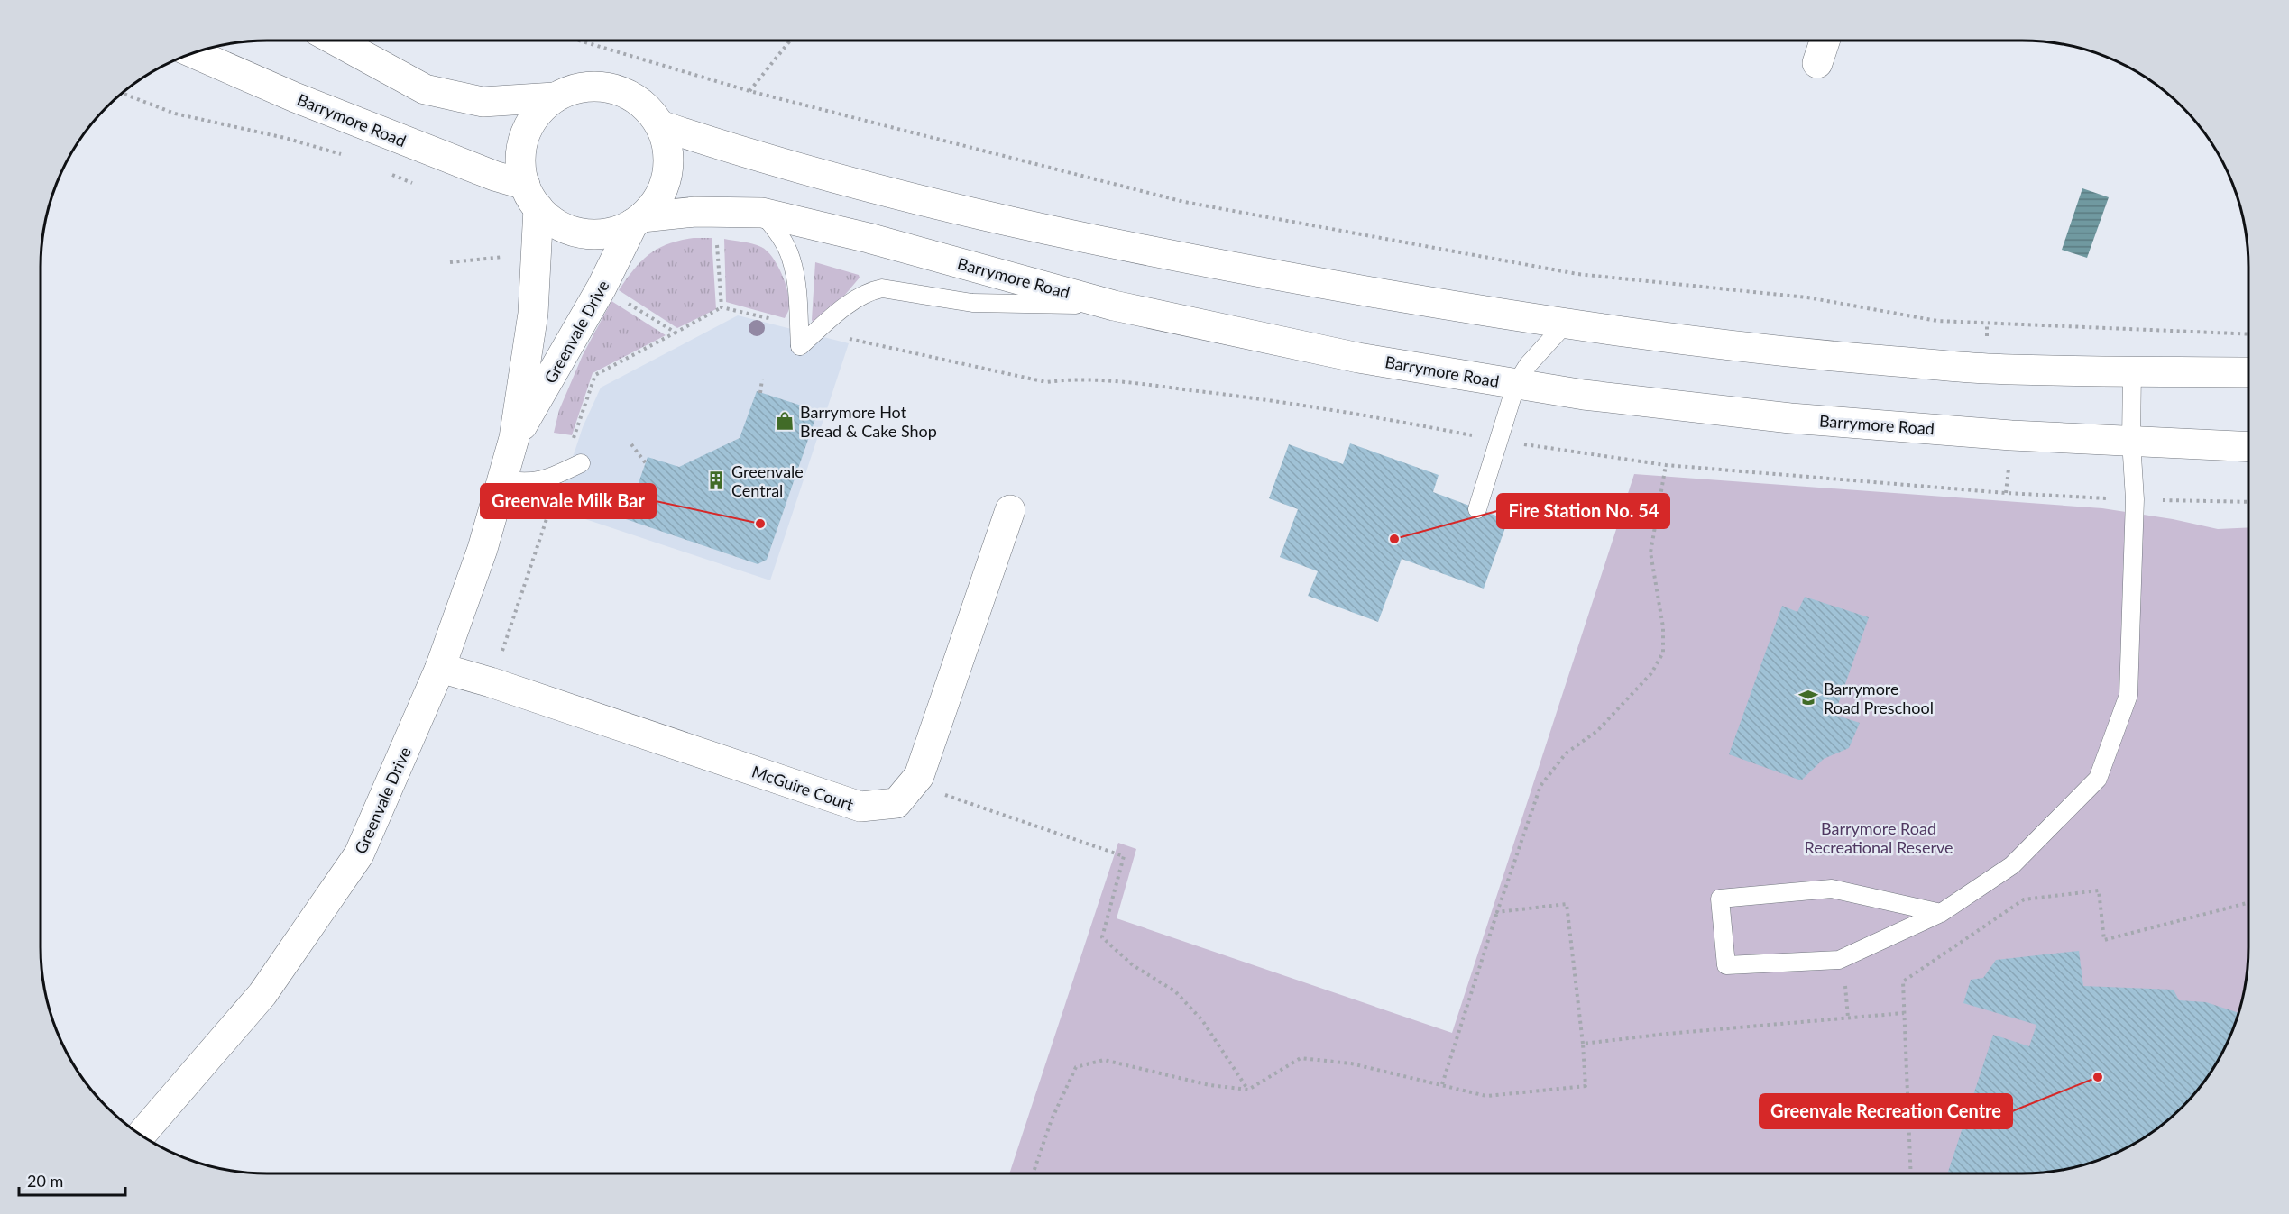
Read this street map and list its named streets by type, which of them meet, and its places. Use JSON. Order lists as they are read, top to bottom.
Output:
{
  "streets": {
    "street": ["Barrymore Road", "Greenvale Drive", "McGuire Court"]
  },
  "crossings": [
    ["Barrymore Road", "Greenvale Drive"],
    ["Greenvale Drive", "McGuire Court"]
  ],
  "parks": ["Barrymore Road Recreational Reserve"],
  "places": {
    "shop": ["Barrymore Hot Bread & Cake Shop"],
    "building": ["Greenvale Central"],
    "other": ["Greenvale Milk Bar", "Fire Station No. 54", "Greenvale Recreation Centre"],
    "school or university": ["Barrymore Road Preschool"]
  },
  "scale_bar": "20 m"
}
